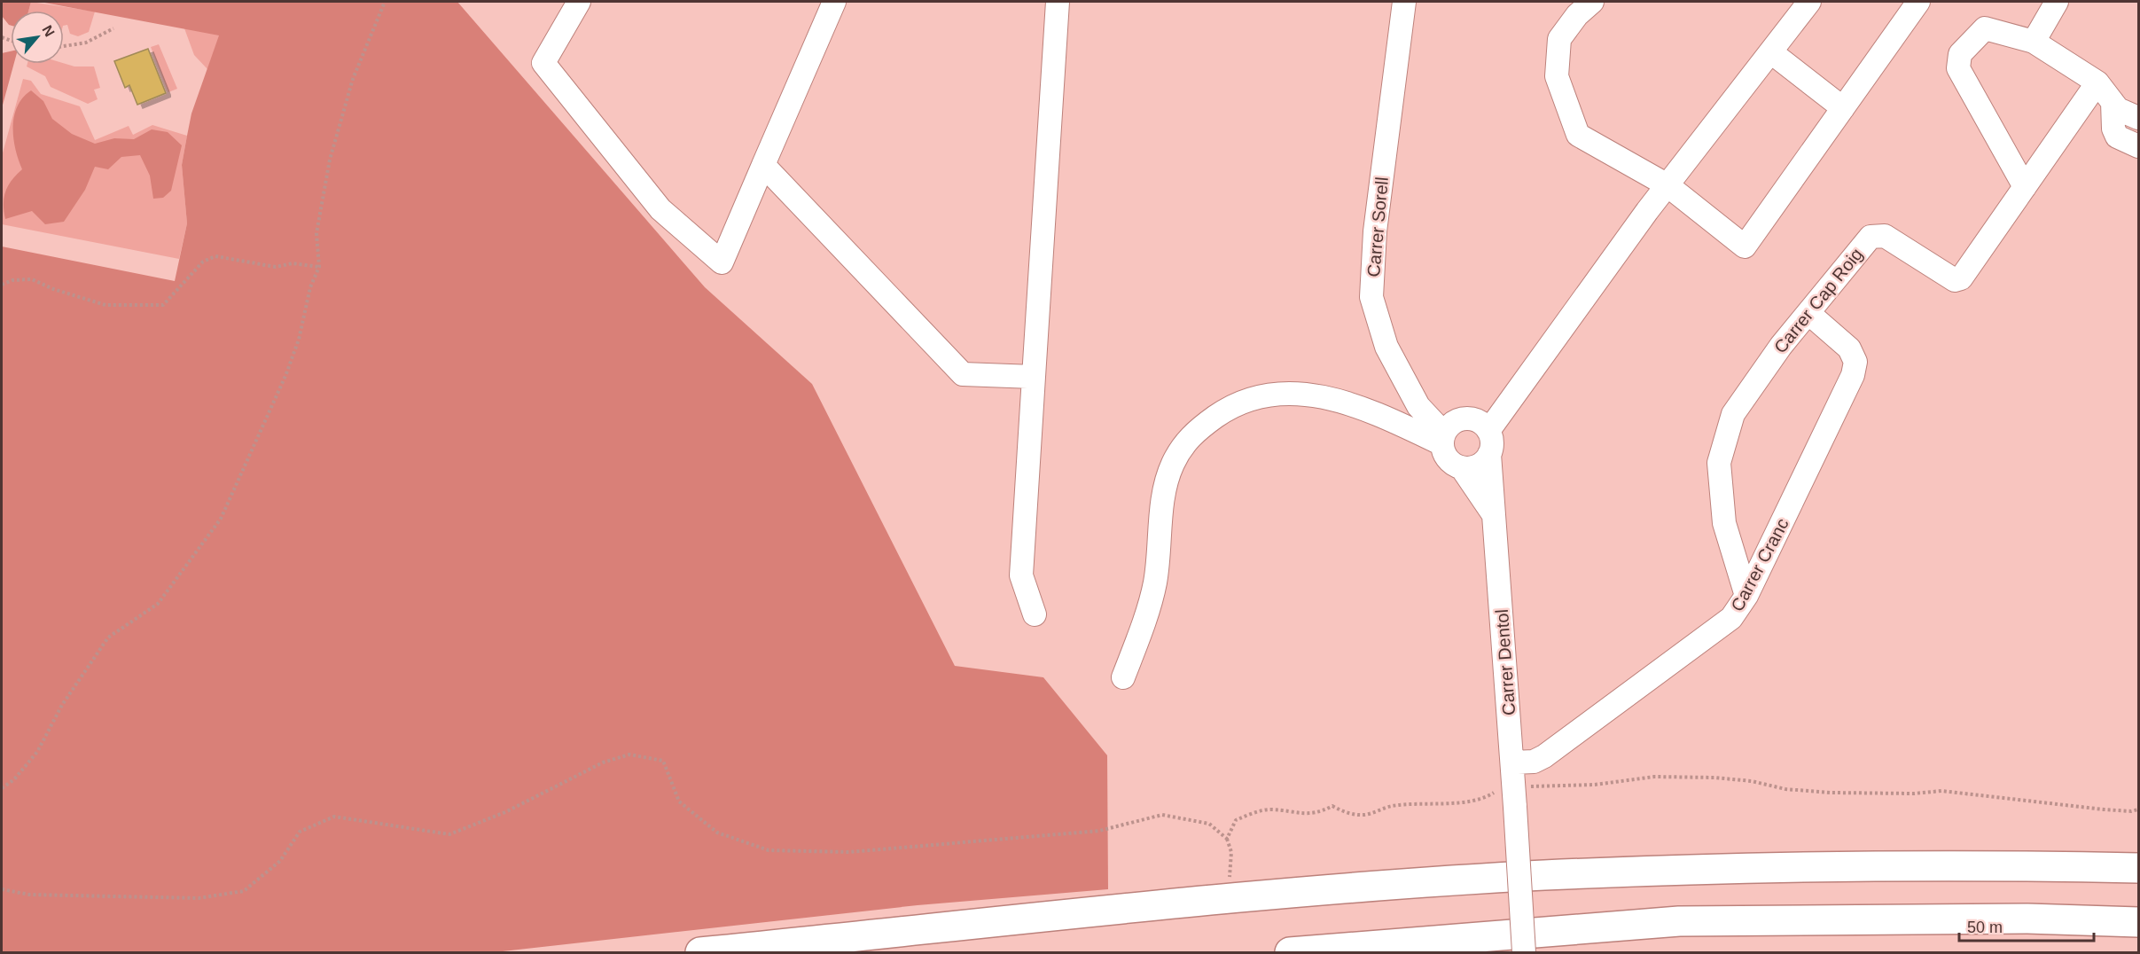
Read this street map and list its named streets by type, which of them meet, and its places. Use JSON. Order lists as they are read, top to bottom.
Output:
{
  "streets": {
    "street": [
      "Carrer Sorell",
      "Carrer Cap Roig",
      "Carrer Cranc",
      "Carrer Dentol"
    ]
  },
  "crossings": [
    ["Carrer Sorell", "Carrer Dentol"],
    ["Carrer Cap Roig", "Carrer Cranc"],
    ["Carrer Cranc", "Carrer Dentol"]
  ],
  "scale_bar": "50 m",
  "north": "top right"
}
